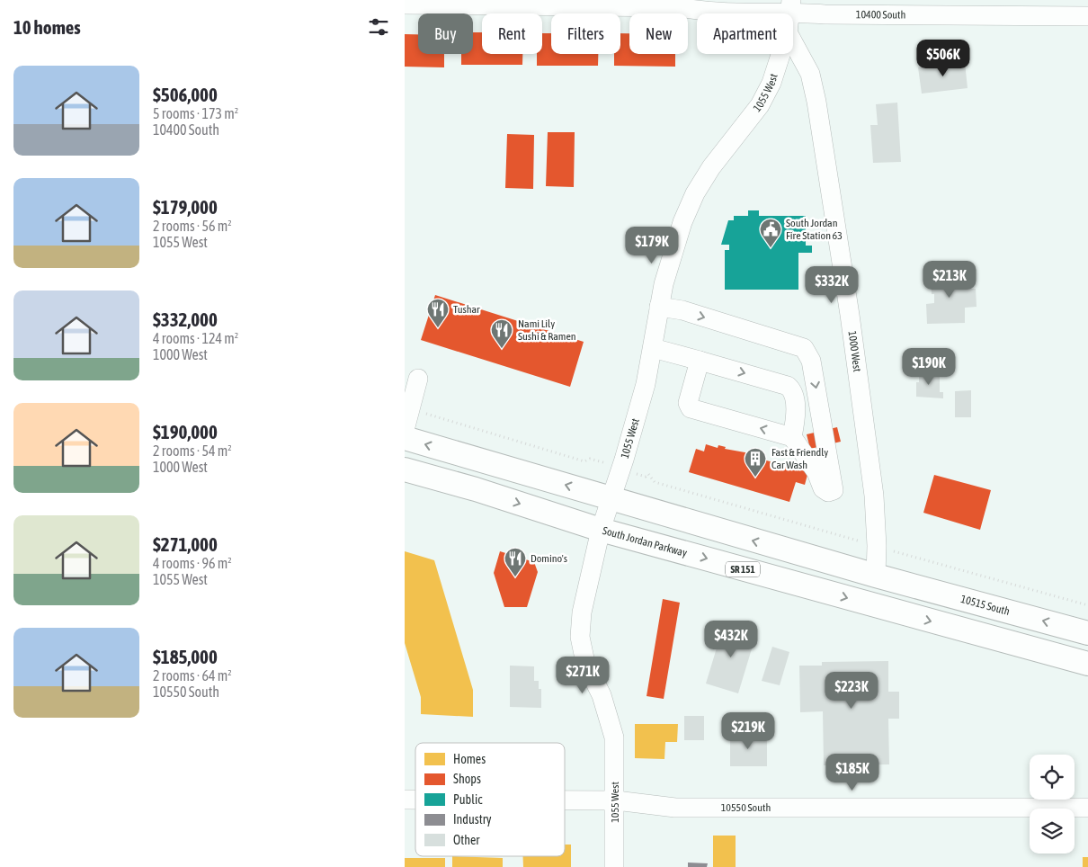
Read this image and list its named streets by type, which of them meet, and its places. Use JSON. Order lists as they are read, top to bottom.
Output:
{
  "streets": {
    "main road": ["South Jordan Parkway", "SR 151", "10515 South"],
    "street": [
      "10400 South",
      "1055 West",
      "1000 West",
      "10550 South"
    ]
  },
  "crossings": [
    ["1055 West", "South Jordan Parkway"],
    ["1055 West", "10550 South"],
    ["1000 West", "10515 South"]
  ],
  "one_way": ["10515 South"],
  "places": {
    "public building": ["South Jordan Fire Station 63"],
    "restaurant": ["Tushar", "Nami Lily Sushi & Ramen", "Domino's"],
    "building": ["Fast & Friendly Car Wash"]
  },
  "legend": [
    "Homes",
    "Shops",
    "Public",
    "Industry",
    "Other"
  ],
  "page": {
    "heading": "10 homes",
    "chip": [
      "Buy",
      "Rent",
      "Filters",
      "New",
      "Apartment"
    ],
    "price": [
      "$506K",
      "$179K",
      "$213K",
      "$332K",
      "$190K",
      "$432K",
      "$271K",
      "$223K",
      "$219K",
      "$185K"
    ],
    "list": [
      {
        "name": "$506,000",
        "note": "5 rooms · 173 m² · 10400 South"
      },
      {
        "name": "$179,000",
        "note": "2 rooms · 56 m² · 1055 West"
      },
      {
        "name": "$332,000",
        "note": "4 rooms · 124 m² · 1000 West"
      },
      {
        "name": "$190,000",
        "note": "2 rooms · 54 m² · 1000 West"
      },
      {
        "name": "$271,000",
        "note": "4 rooms · 96 m² · 1055 West"
      },
      {
        "name": "$185,000",
        "note": "2 rooms · 64 m² · 10550 South"
      }
    ]
  }
}
